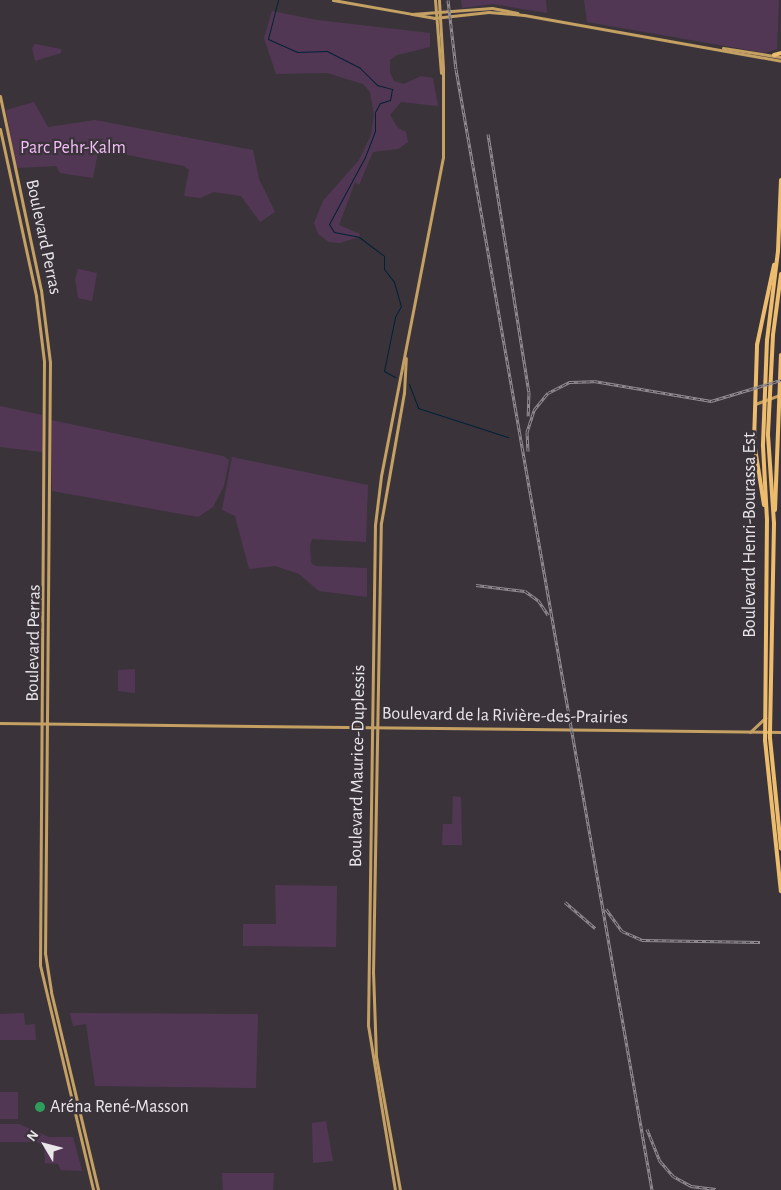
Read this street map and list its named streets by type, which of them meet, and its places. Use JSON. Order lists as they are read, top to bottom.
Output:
{
  "streets": {
    "main road": ["Boulevard Henri-Bourassa Est"],
    "street": ["Boulevard Perras", "Boulevard de la Rivière-des-Prairies", "Boulevard Maurice-Duplessis"]
  },
  "crossings": [
    ["Boulevard Perras", "Boulevard de la Rivière-des-Prairies"],
    ["Boulevard Henri-Bourassa Est", "Boulevard de la Rivière-des-Prairies"],
    ["Boulevard de la Rivière-des-Prairies", "Boulevard Maurice-Duplessis"]
  ],
  "parks": ["Parc Pehr-Kalm"],
  "places": ["Aréna René-Masson"],
  "north": "top left"
}
